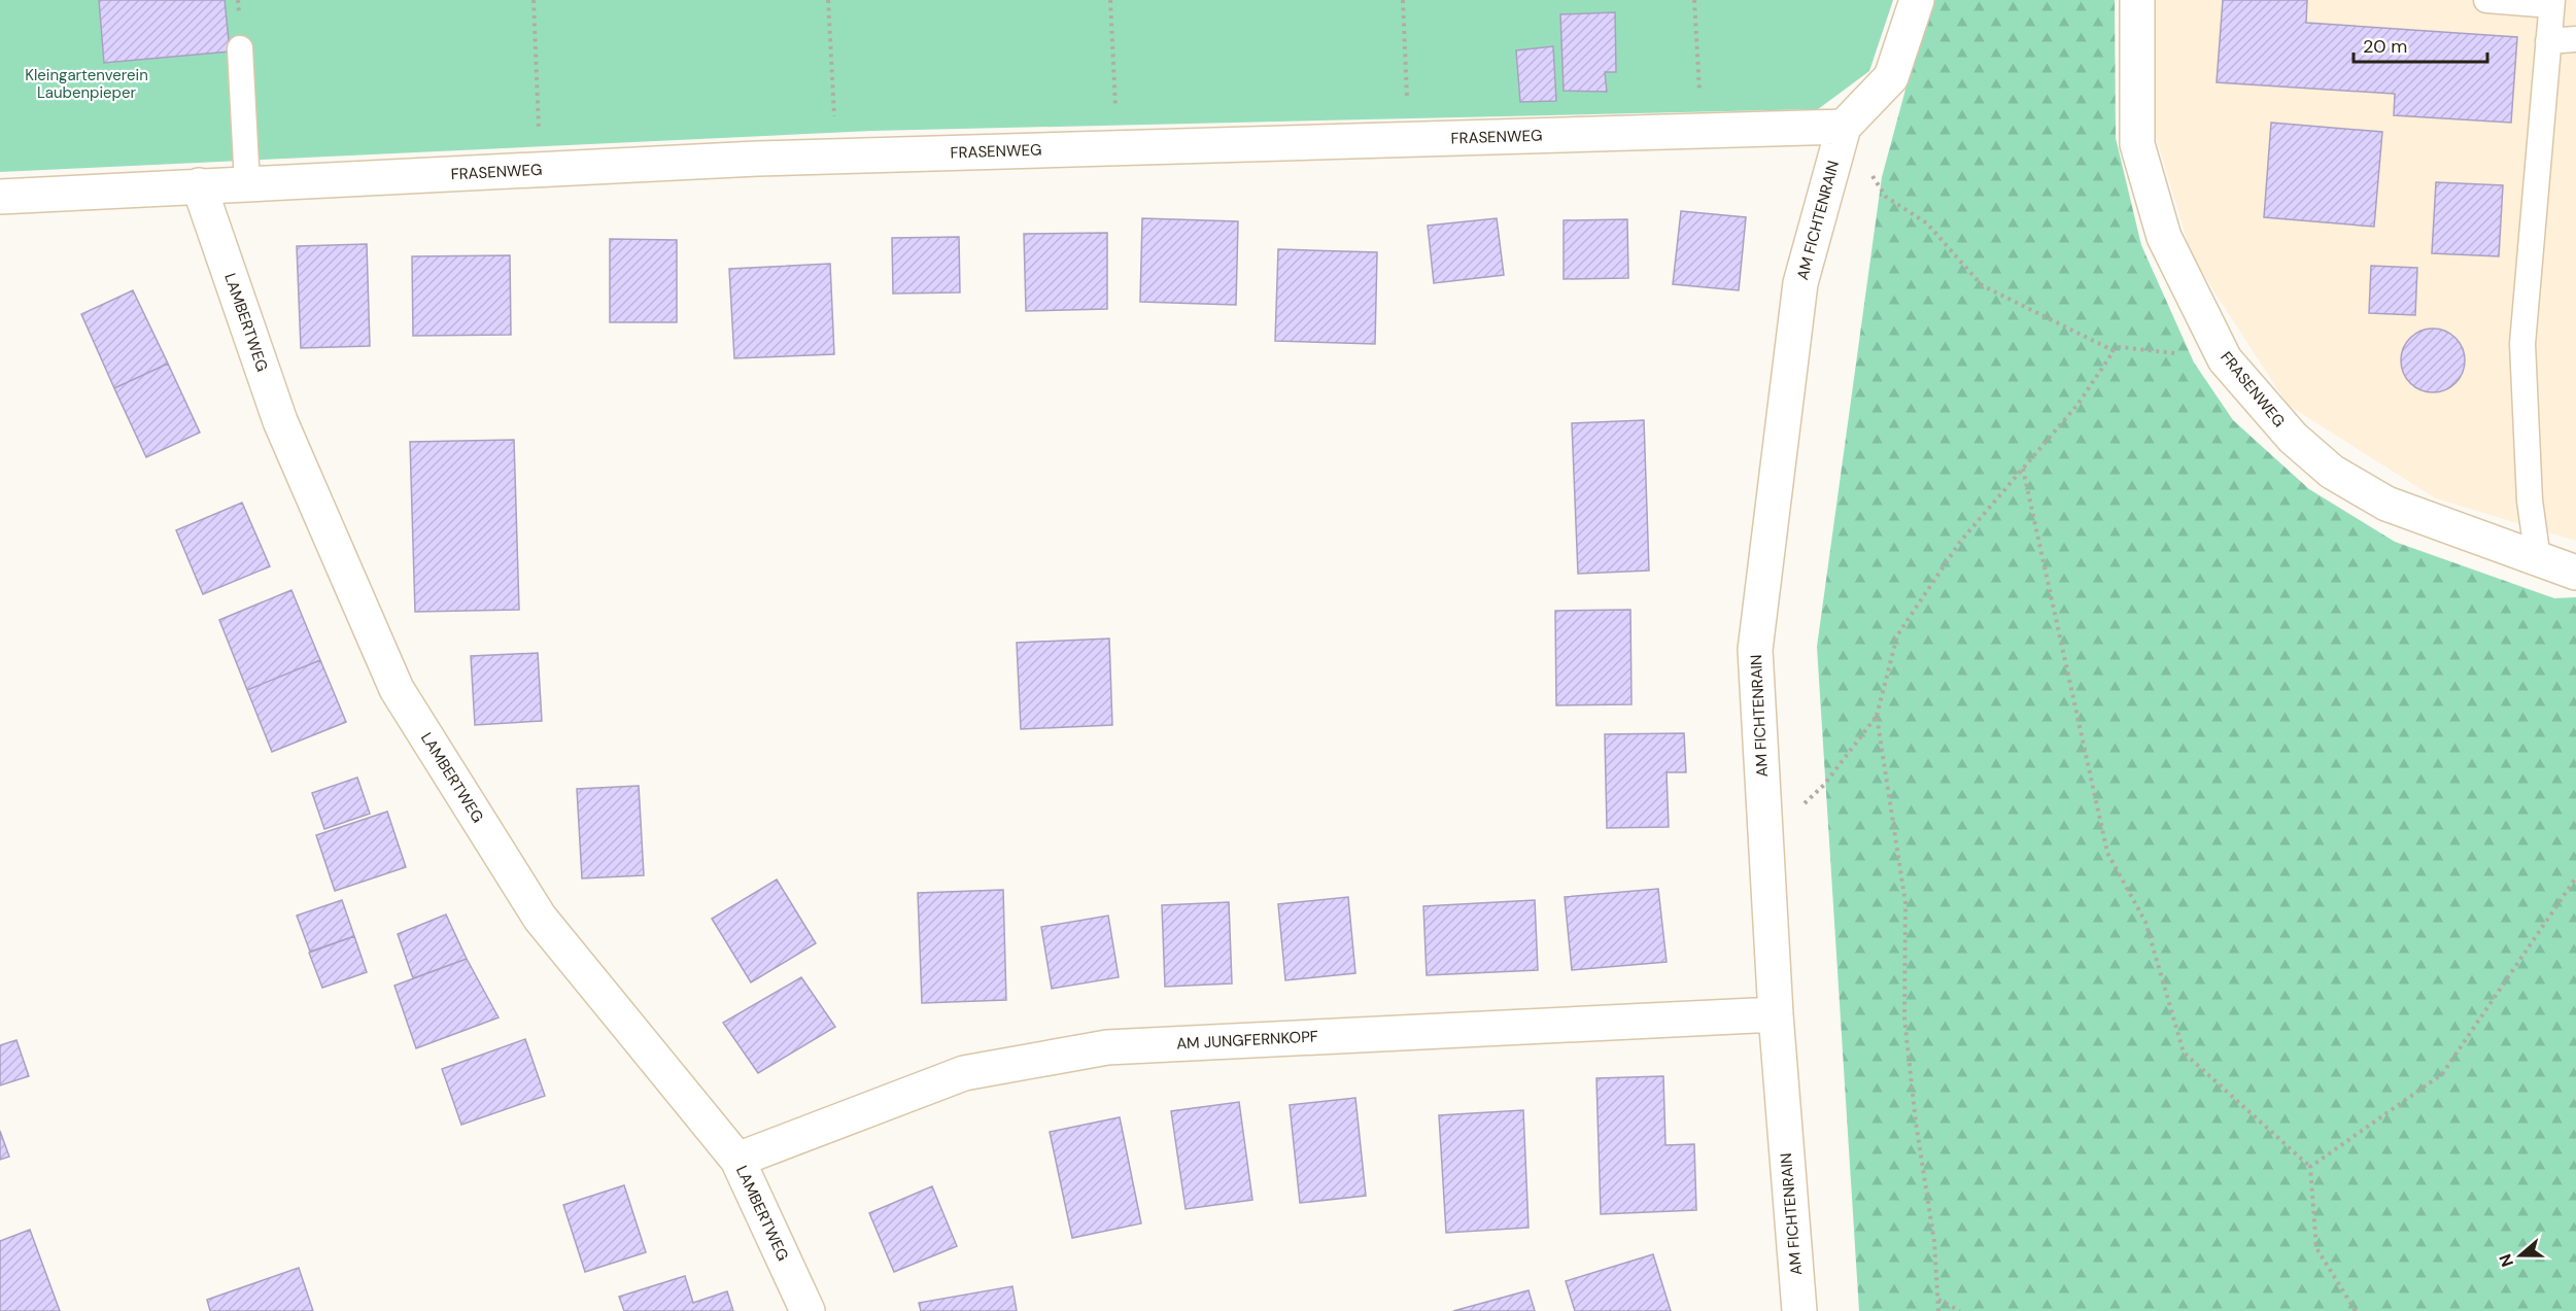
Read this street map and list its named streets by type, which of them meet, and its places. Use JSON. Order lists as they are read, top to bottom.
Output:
{
  "streets": {
    "street": [
      "FRASENWEG",
      "AM FICHTENRAIN",
      "LAMBERTWEG",
      "AM JUNGFERNKOPF"
    ]
  },
  "crossings": [
    ["FRASENWEG", "AM FICHTENRAIN"],
    ["FRASENWEG", "LAMBERTWEG"],
    ["AM FICHTENRAIN", "AM JUNGFERNKOPF"],
    ["LAMBERTWEG", "AM JUNGFERNKOPF"]
  ],
  "parks": ["Kleingartenverein Laubenpieper"],
  "scale_bar": "20 m",
  "north": "left"
}
